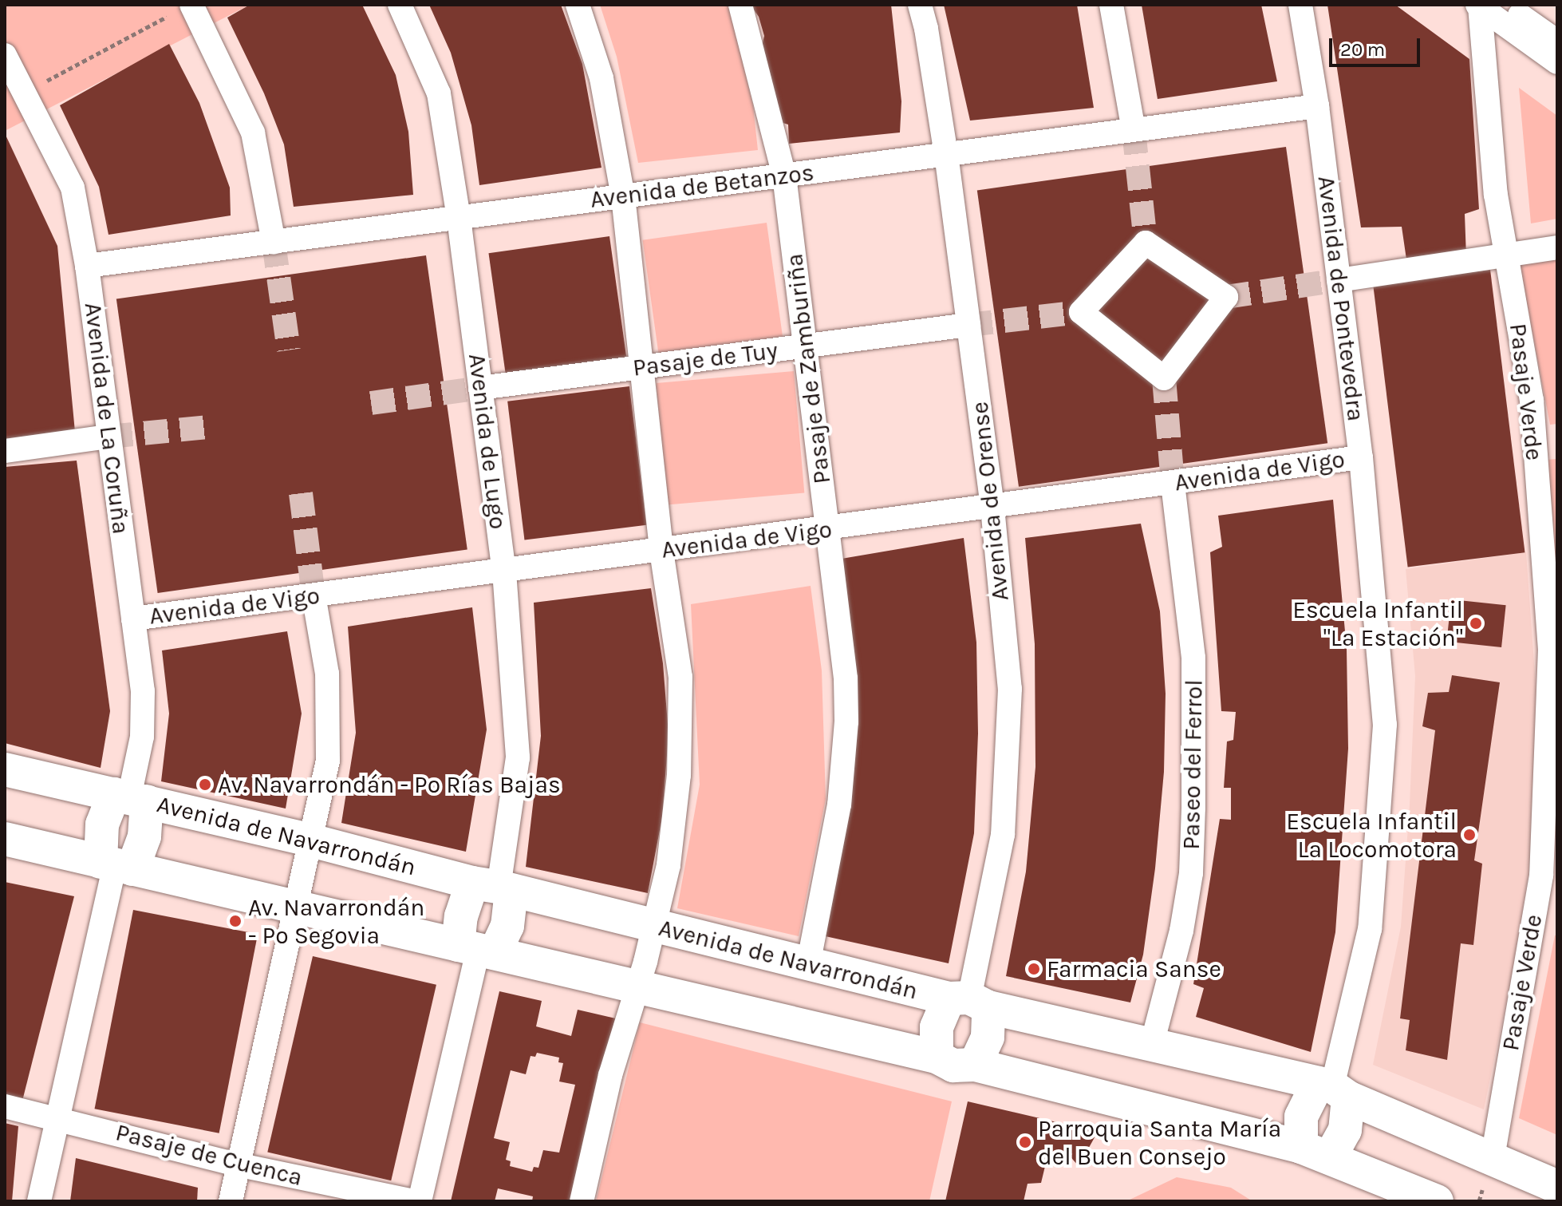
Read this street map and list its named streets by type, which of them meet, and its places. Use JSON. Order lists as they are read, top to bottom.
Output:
{
  "streets": {
    "street": [
      "Avenida de Betanzos",
      "Avenida de Pontevedra",
      "Pasaje de Tuy",
      "Pasaje de Zamburiña",
      "Pasaje Verde",
      "Avenida de La Coruña",
      "Avenida de Lugo",
      "Avenida de Vigo",
      "Avenida de Orense",
      "Paseo del Ferrol",
      "Avenida de Navarrondán",
      "Pasaje de Cuenca"
    ]
  },
  "crossings": [
    ["Avenida de Betanzos", "Avenida de Pontevedra"],
    ["Avenida de Betanzos", "Pasaje de Zamburiña"],
    ["Avenida de Betanzos", "Avenida de La Coruña"],
    ["Avenida de Betanzos", "Avenida de Lugo"],
    ["Avenida de Betanzos", "Avenida de Orense"],
    ["Avenida de Pontevedra", "Avenida de Vigo"],
    ["Avenida de Pontevedra", "Avenida de Navarrondán"],
    ["Pasaje de Tuy", "Pasaje de Zamburiña"],
    ["Pasaje de Tuy", "Avenida de Lugo"],
    ["Pasaje de Tuy", "Avenida de Orense"],
    ["Pasaje de Zamburiña", "Avenida de Vigo"],
    ["Pasaje de Zamburiña", "Avenida de Navarrondán"],
    ["Pasaje Verde", "Avenida de Navarrondán"],
    ["Avenida de La Coruña", "Avenida de Vigo"],
    ["Avenida de La Coruña", "Avenida de Navarrondán"],
    ["Avenida de Lugo", "Avenida de Vigo"],
    ["Avenida de Lugo", "Avenida de Navarrondán"],
    ["Avenida de Vigo", "Avenida de Orense"],
    ["Avenida de Vigo", "Paseo del Ferrol"],
    ["Avenida de Orense", "Avenida de Navarrondán"],
    ["Paseo del Ferrol", "Avenida de Navarrondán"]
  ],
  "places": [
    "Escuela Infantil \"La Estación\"",
    "Av. Navarrondán - Pº Rías Bajas",
    "Escuela Infantil La Locomotora",
    "Av. Navarrondán - Pº Segovia",
    "Farmacia Sanse",
    "Parroquia Santa María del Buen Consejo"
  ],
  "scale_bar": "20 m"
}
